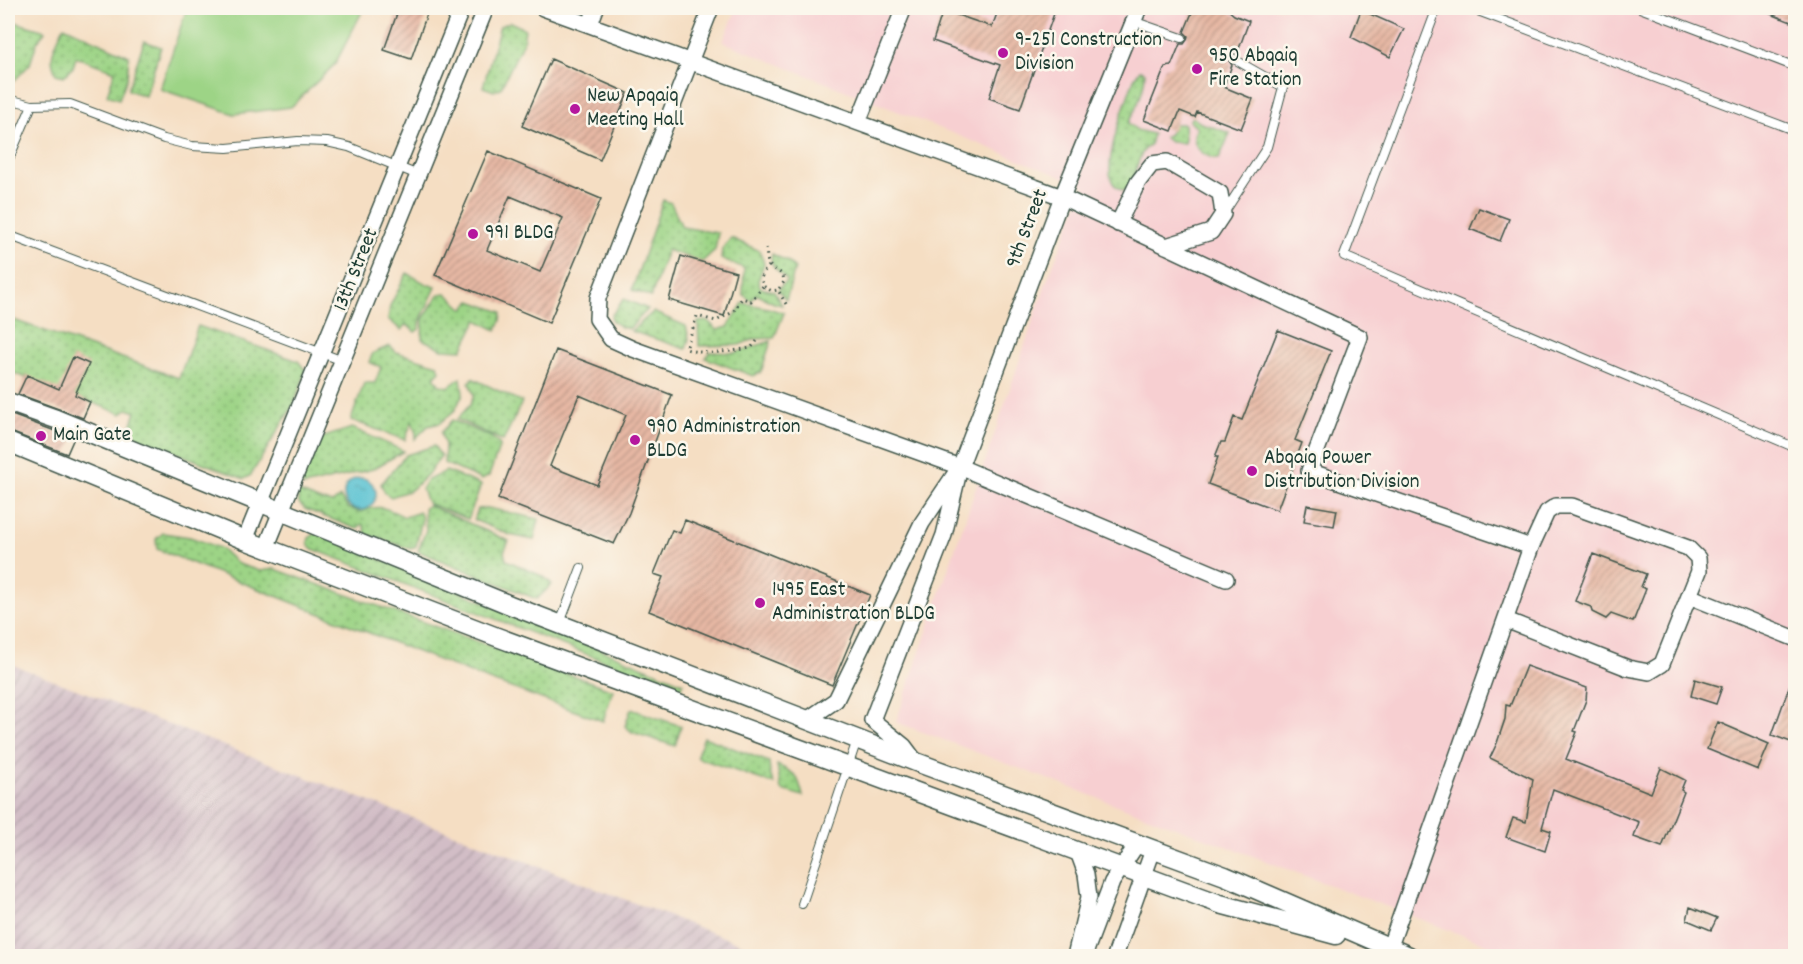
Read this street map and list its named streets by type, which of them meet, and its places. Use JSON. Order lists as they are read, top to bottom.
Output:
{
  "streets": {
    "street": ["9th Street", "13th Street"]
  },
  "places": [
    "9-251 Construction Division",
    "950 Abqaiq Fire Station",
    "New Apqaiq Meeting Hall",
    "991 BLDG",
    "Main Gate",
    "990 Administration BLDG",
    "Abqaiq Power Distribution Division",
    "1495 East Administration BLDG"
  ]
}
